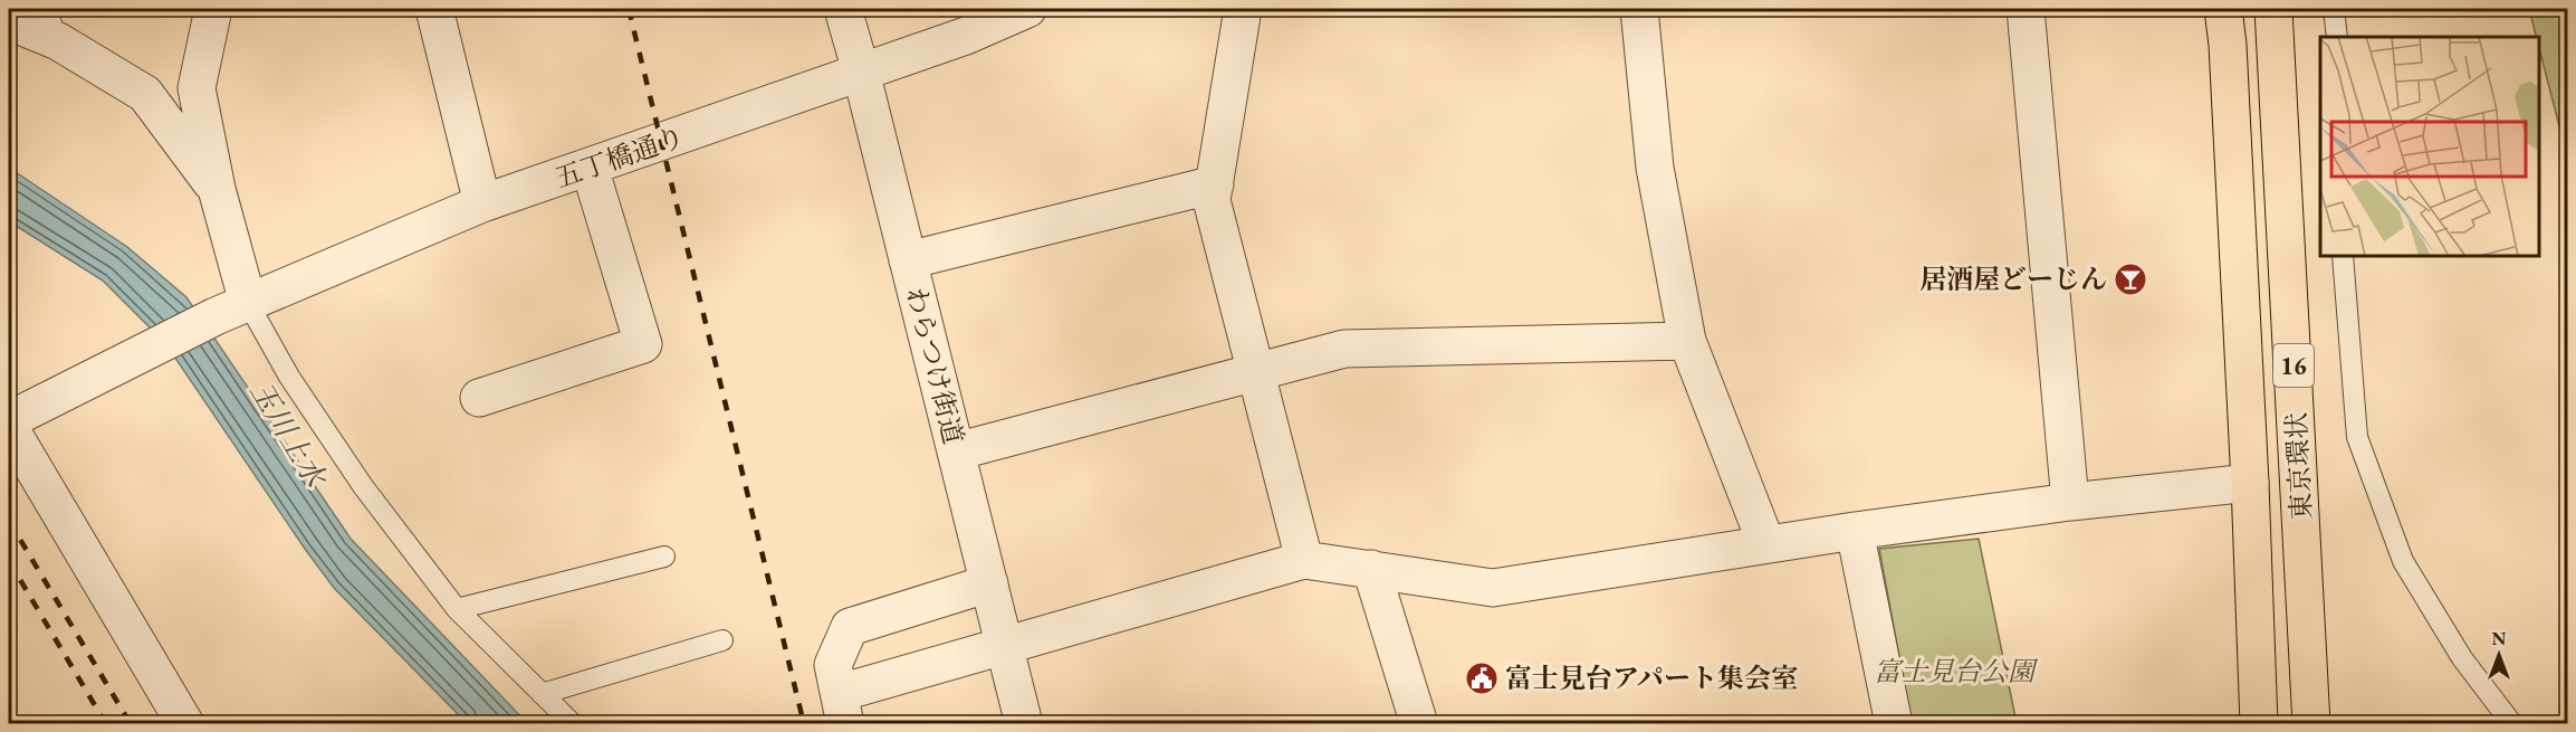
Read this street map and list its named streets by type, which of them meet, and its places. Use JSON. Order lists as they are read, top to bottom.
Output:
{
  "streets": {
    "highway": ["16", "東京環状"],
    "street": ["五丁橋通り", "わらつけ街道"]
  },
  "crossings": [
    ["五丁橋通り", "わらつけ街道"]
  ],
  "water": ["玉川上水"],
  "parks": ["富士見台公園"],
  "places": {
    "bar": ["居酒屋どーじん"],
    "public building": ["富士見台アパート集会室"]
  },
  "north": "top"
}
